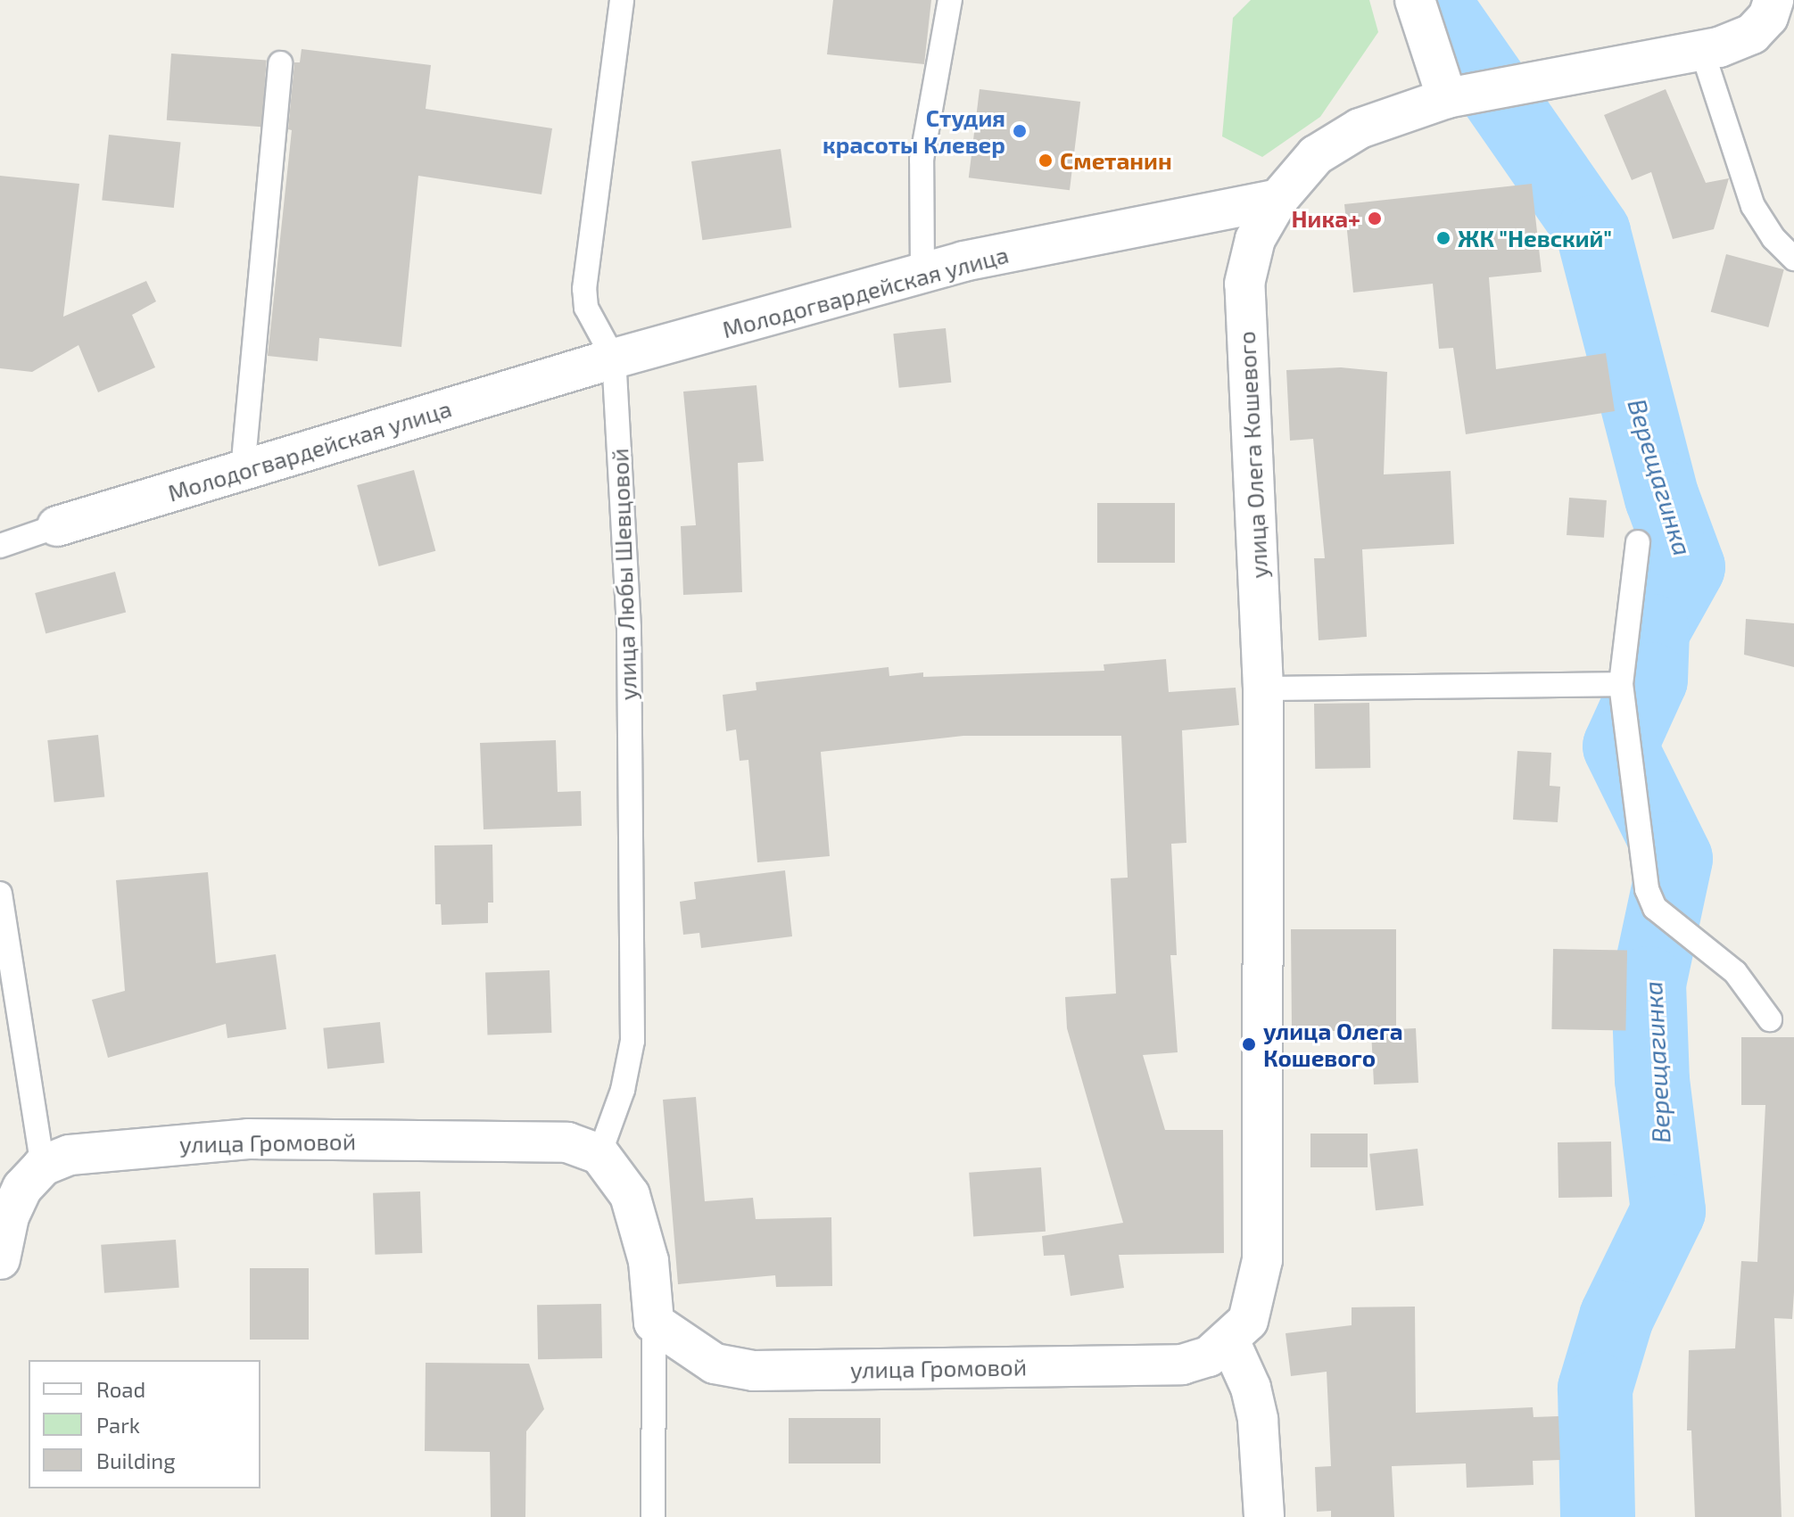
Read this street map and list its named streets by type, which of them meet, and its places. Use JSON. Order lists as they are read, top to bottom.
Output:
{
  "streets": {
    "street": ["Молодогвардейская улица", "улица Олега Кошевого", "улица Громовой"],
    "lane": ["улица Любы Шевцовой"]
  },
  "crossings": [
    ["Молодогвардейская улица", "улица Олега Кошевого"],
    ["Молодогвардейская улица", "улица Любы Шевцовой"],
    ["улица Олега Кошевого", "улица Громовой"],
    ["улица Любы Шевцовой", "улица Громовой"]
  ],
  "water": ["Верещагинка"],
  "places": [
    "Студия красоты Клевер",
    "Сметанин",
    "Ника+",
    "ЖК \"Невский\"",
    "улица Олега Кошевого"
  ],
  "legend": ["Road", "Park", "Building"]
}
